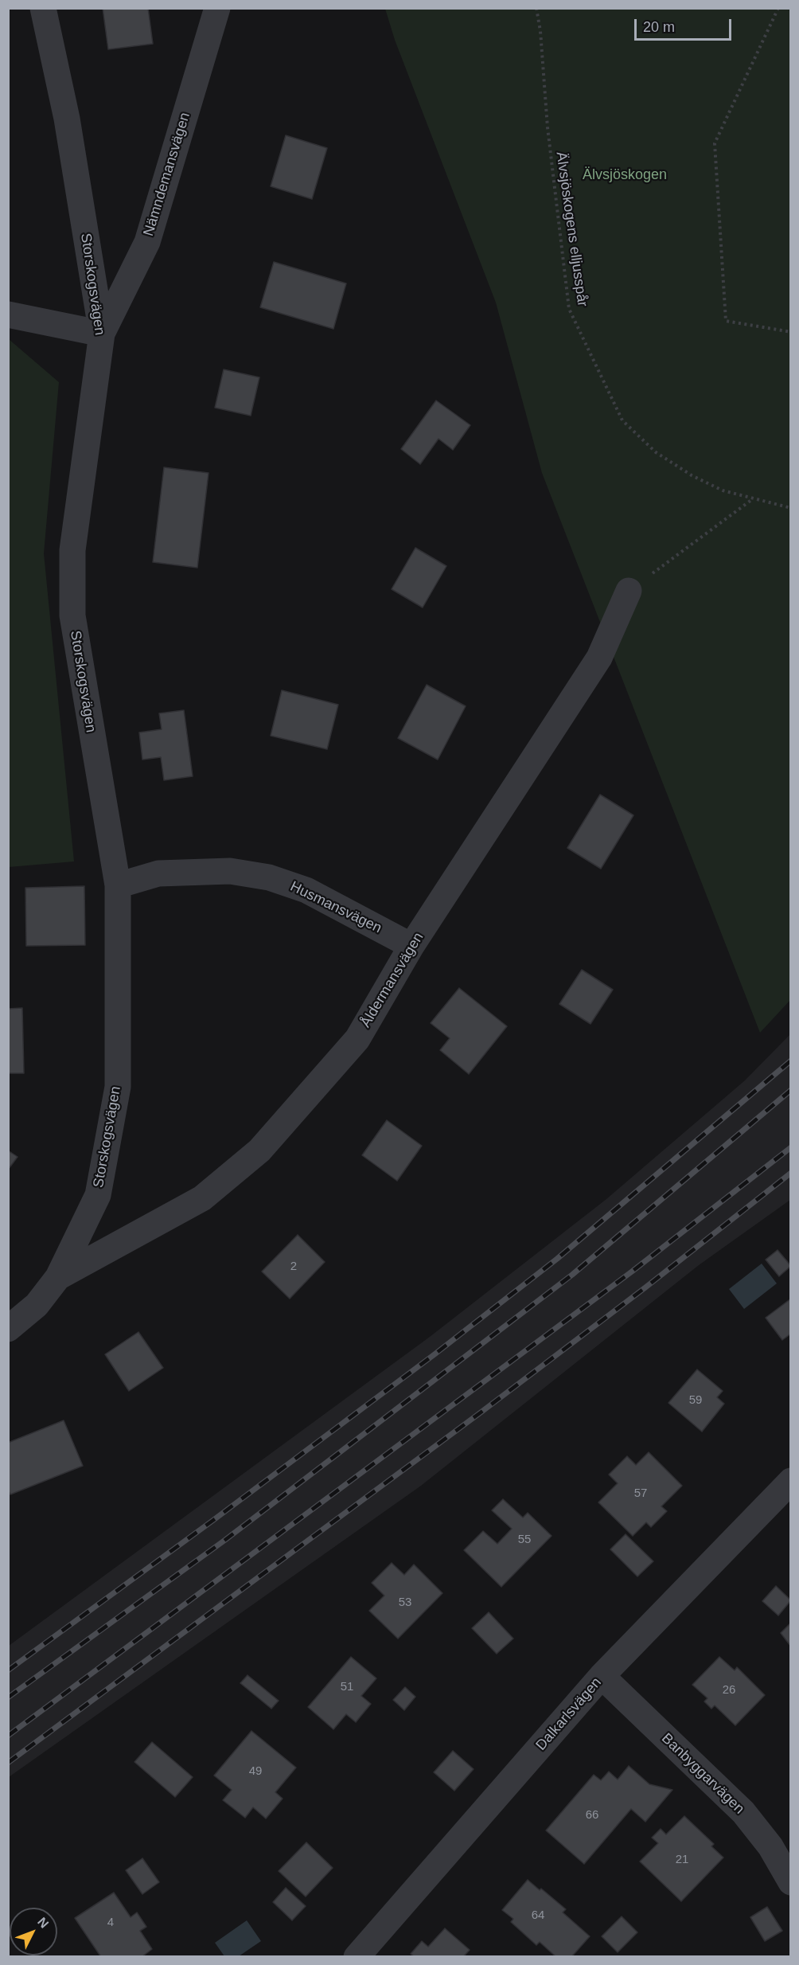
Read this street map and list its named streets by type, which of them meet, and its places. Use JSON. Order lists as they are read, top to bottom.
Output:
{
  "streets": {
    "street": [
      "Nämndemansvägen",
      "Storskogsvägen",
      "Husmansvägen",
      "Åldermansvägen",
      "Dalkarlsvägen",
      "Banbyggarvägen"
    ],
    "path": ["Älvsjöskogens elljusspår"]
  },
  "crossings": [
    ["Nämndemansvägen", "Storskogsvägen"],
    ["Storskogsvägen", "Husmansvägen"],
    ["Storskogsvägen", "Åldermansvägen"],
    ["Husmansvägen", "Åldermansvägen"],
    ["Dalkarlsvägen", "Banbyggarvägen"]
  ],
  "parks": ["Älvsjöskogen"],
  "house_numbers": [
    "2",
    "59",
    "57",
    "55",
    "53",
    "51",
    "26",
    "49",
    "66",
    "21",
    "64",
    "4"
  ],
  "scale_bar": "20 m",
  "north": "top right"
}
